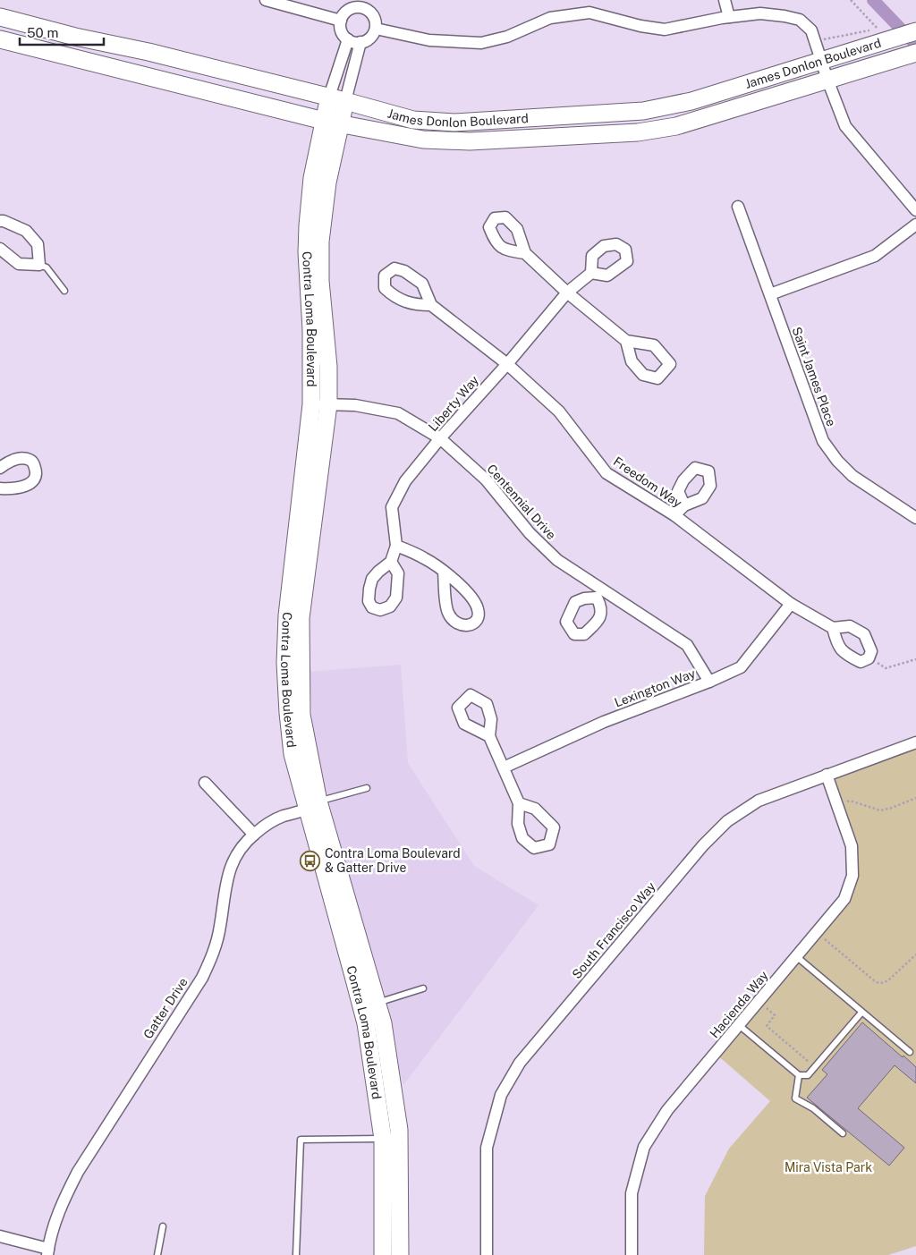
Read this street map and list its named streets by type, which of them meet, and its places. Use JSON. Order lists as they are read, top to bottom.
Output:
{
  "streets": {
    "main road": ["James Donlon Boulevard", "Contra Loma Boulevard"],
    "street": [
      "Saint James Place",
      "Liberty Way",
      "Freedom Way",
      "Centennial Drive",
      "Lexington Way",
      "South Francisco Way",
      "Hacienda Way",
      "Gatter Drive"
    ]
  },
  "crossings": [
    ["James Donlon Boulevard", "Contra Loma Boulevard"],
    ["Contra Loma Boulevard", "Centennial Drive"],
    ["Contra Loma Boulevard", "Gatter Drive"],
    ["Liberty Way", "Freedom Way"],
    ["Liberty Way", "Centennial Drive"],
    ["Freedom Way", "Lexington Way"],
    ["Centennial Drive", "Lexington Way"],
    ["South Francisco Way", "Hacienda Way"]
  ],
  "parks": ["Mira Vista Park"],
  "places": {
    "bus stop": ["Contra Loma Boulevard & Gatter Drive"]
  },
  "scale_bar": "50 m"
}
